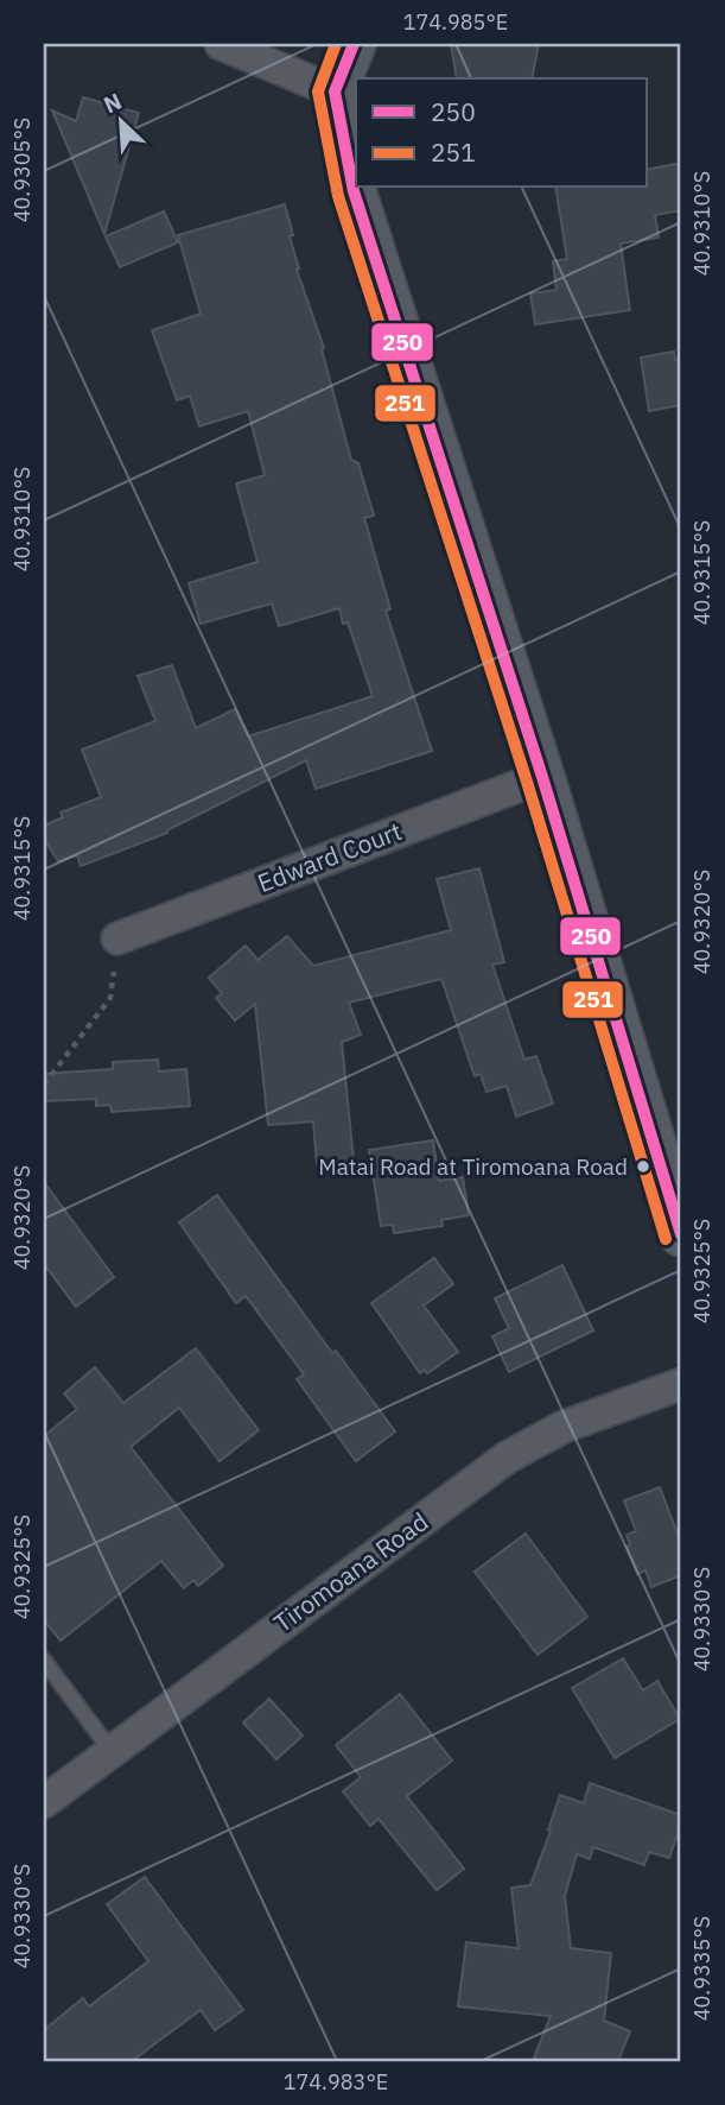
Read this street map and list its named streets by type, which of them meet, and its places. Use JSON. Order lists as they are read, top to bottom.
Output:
{
  "streets": {
    "street": ["Edward Court", "Tiromoana Road"]
  },
  "places": ["Matai Road at Tiromoana Road"],
  "lines": ["transit line 250", "transit line 251"],
  "legend": ["250", "251"],
  "north": "top left",
  "coordinates": [
    "174.985°E",
    "40.9305°S",
    "40.9310°S",
    "40.9315°S",
    "40.9320°S",
    "40.9325°S",
    "40.9330°S",
    "40.9335°S",
    "174.983°E"
  ]
}
